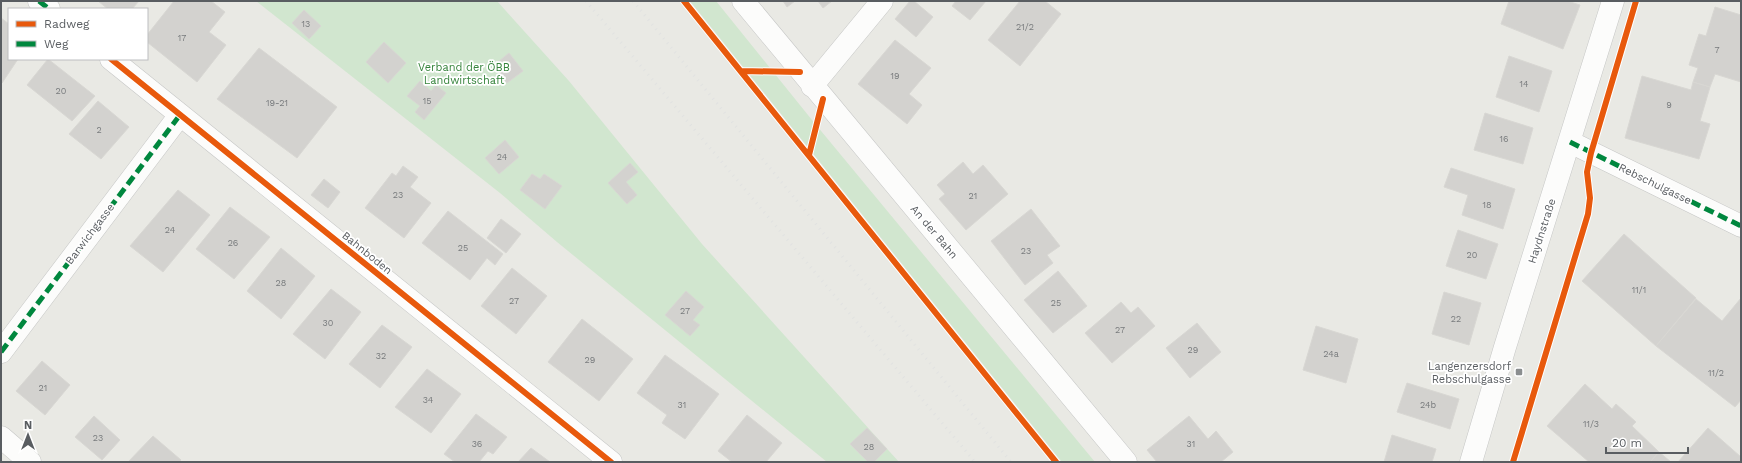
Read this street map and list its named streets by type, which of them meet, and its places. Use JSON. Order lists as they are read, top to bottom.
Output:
{
  "streets": {
    "street": [
      "Rebschulgasse",
      "Haydnstraße",
      "An der Bahn",
      "Barwichgasse",
      "Bahnboden"
    ]
  },
  "crossings": [
    ["Rebschulgasse", "Haydnstraße"],
    ["Barwichgasse", "Bahnboden"]
  ],
  "parks": ["Verband der ÖBB Landwirtschaft"],
  "places": {
    "transit": ["Langenzersdorf Rebschulgasse"]
  },
  "house_numbers": [
    "13",
    "21/2",
    "17",
    "7",
    "19",
    "14",
    "20",
    "15",
    "19-21",
    "9",
    "2",
    "16",
    "24",
    "23",
    "21",
    "18",
    "24",
    "26",
    "25",
    "23",
    "20",
    "28",
    "11/1",
    "27",
    "25",
    "27",
    "22",
    "30",
    "27",
    "29",
    "24a",
    "32",
    "29",
    "11/2",
    "21",
    "34",
    "31",
    "24b",
    "11/3",
    "23",
    "36",
    "31",
    "28"
  ],
  "legend": ["Radweg", "Weg"],
  "scale_bar": "20 m",
  "north": "top"
}
